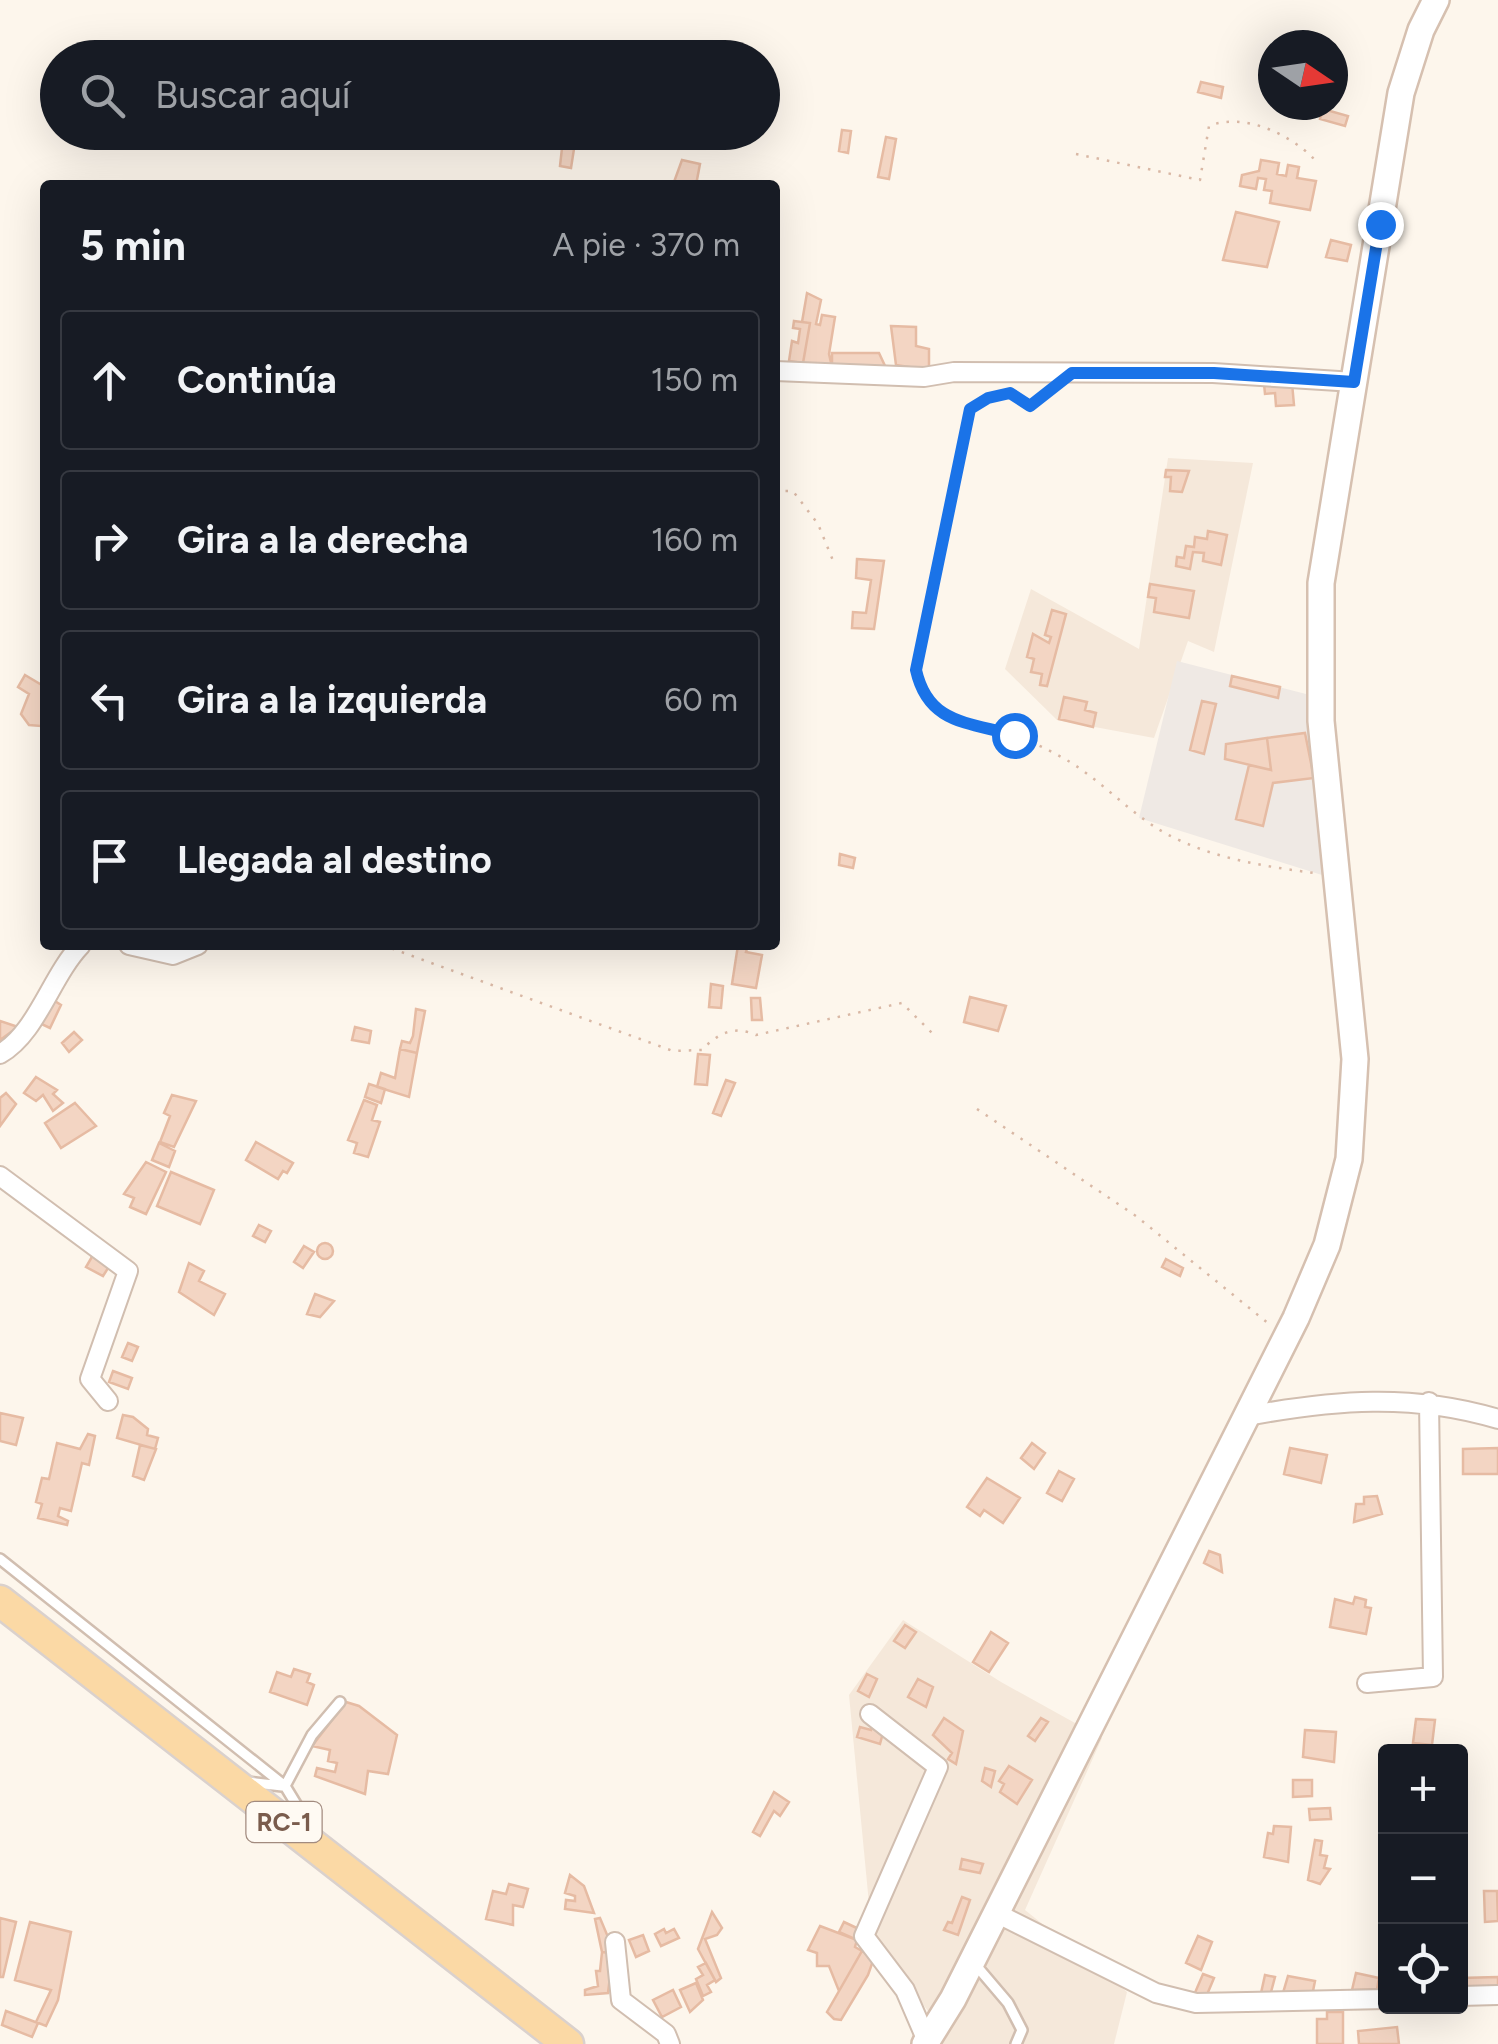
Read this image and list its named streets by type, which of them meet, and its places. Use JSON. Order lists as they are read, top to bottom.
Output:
{
  "streets": {
    "main road": ["RC-1"]
  },
  "north": "right",
  "page": {
    "search": "Buscar aquí",
    "heading": ["5 min", "A pie · 370 m"],
    "list": [
      ["Continúa", "150 m"],
      ["Gira a la derecha", "160 m"],
      ["Gira a la izquierda", "60 m"],
      "Llegada al destino"
    ],
    "map_buttons": ["+", "−"]
  }
}
